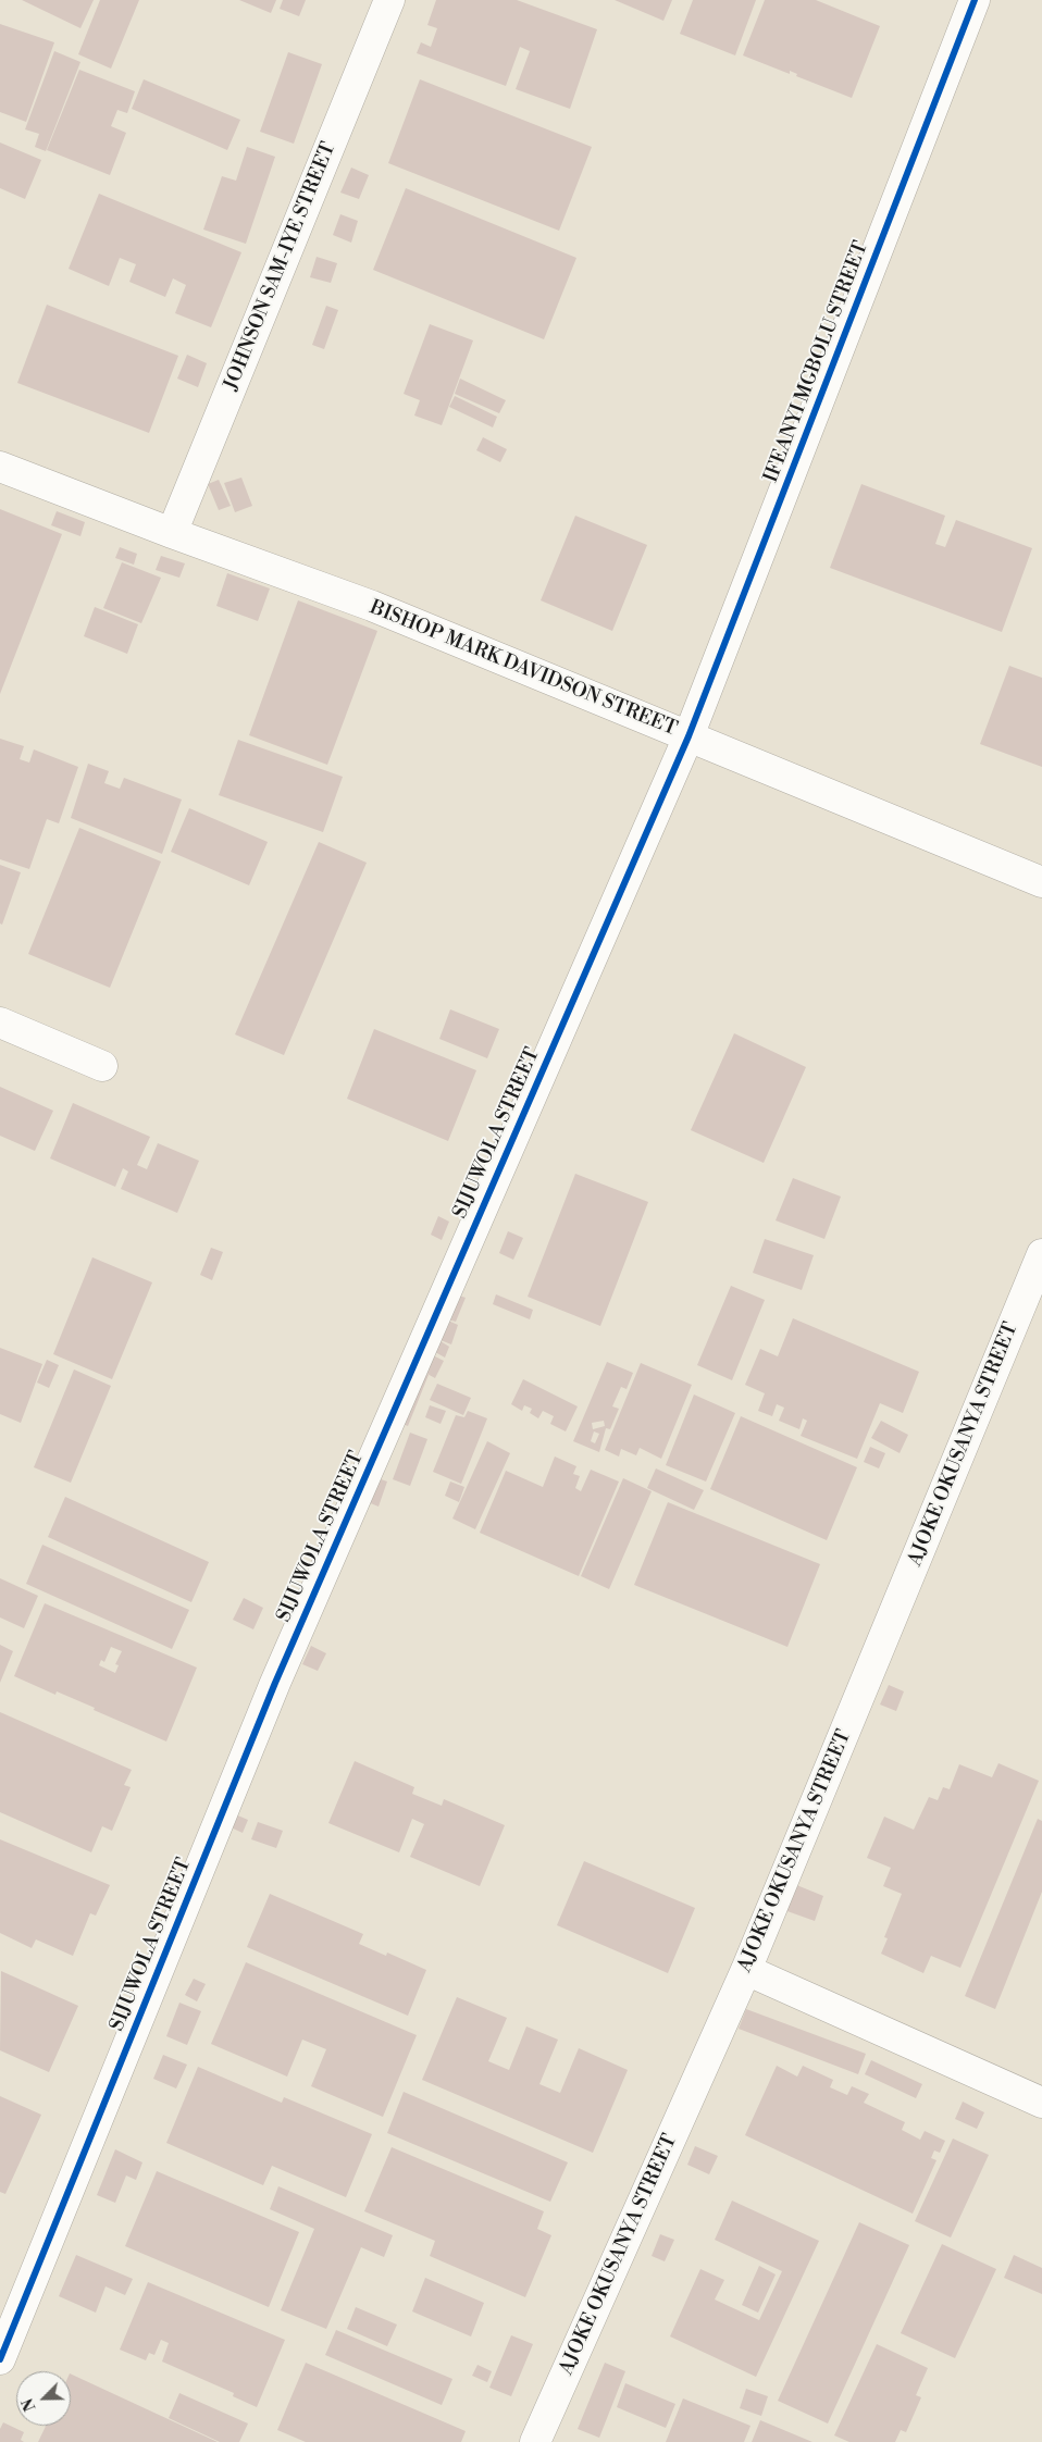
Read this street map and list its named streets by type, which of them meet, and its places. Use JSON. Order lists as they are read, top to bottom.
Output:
{
  "streets": {
    "street": [
      "JOHNSON SAM-IYE STREET",
      "IFEANYI MGBOLU STREET",
      "BISHOP MARK DAVIDSON STREET",
      "SIJUWOLA STREET",
      "AJOKE OKUSANYA STREET"
    ]
  },
  "crossings": [
    ["JOHNSON SAM-IYE STREET", "BISHOP MARK DAVIDSON STREET"],
    ["IFEANYI MGBOLU STREET", "BISHOP MARK DAVIDSON STREET"],
    ["IFEANYI MGBOLU STREET", "SIJUWOLA STREET"],
    ["BISHOP MARK DAVIDSON STREET", "SIJUWOLA STREET"]
  ],
  "north": "bottom left"
}
